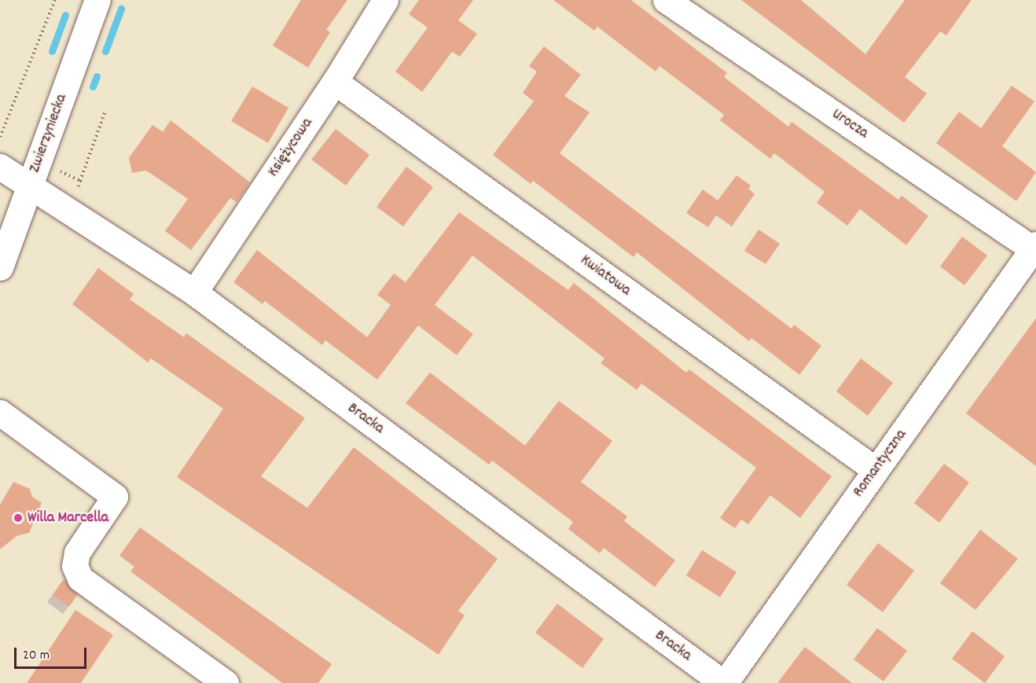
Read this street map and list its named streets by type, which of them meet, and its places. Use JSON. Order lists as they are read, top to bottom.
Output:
{
  "streets": {
    "street": [
      "Urocza",
      "Zwierzyniecka",
      "Księżycowa",
      "Kwiatowa",
      "Bracka",
      "Romantyczna"
    ]
  },
  "crossings": [
    ["Urocza", "Romantyczna"],
    ["Zwierzyniecka", "Bracka"],
    ["Księżycowa", "Kwiatowa"],
    ["Księżycowa", "Bracka"],
    ["Kwiatowa", "Romantyczna"],
    ["Bracka", "Romantyczna"]
  ],
  "places": ["Willa Marcella"],
  "scale_bar": "20 m"
}
